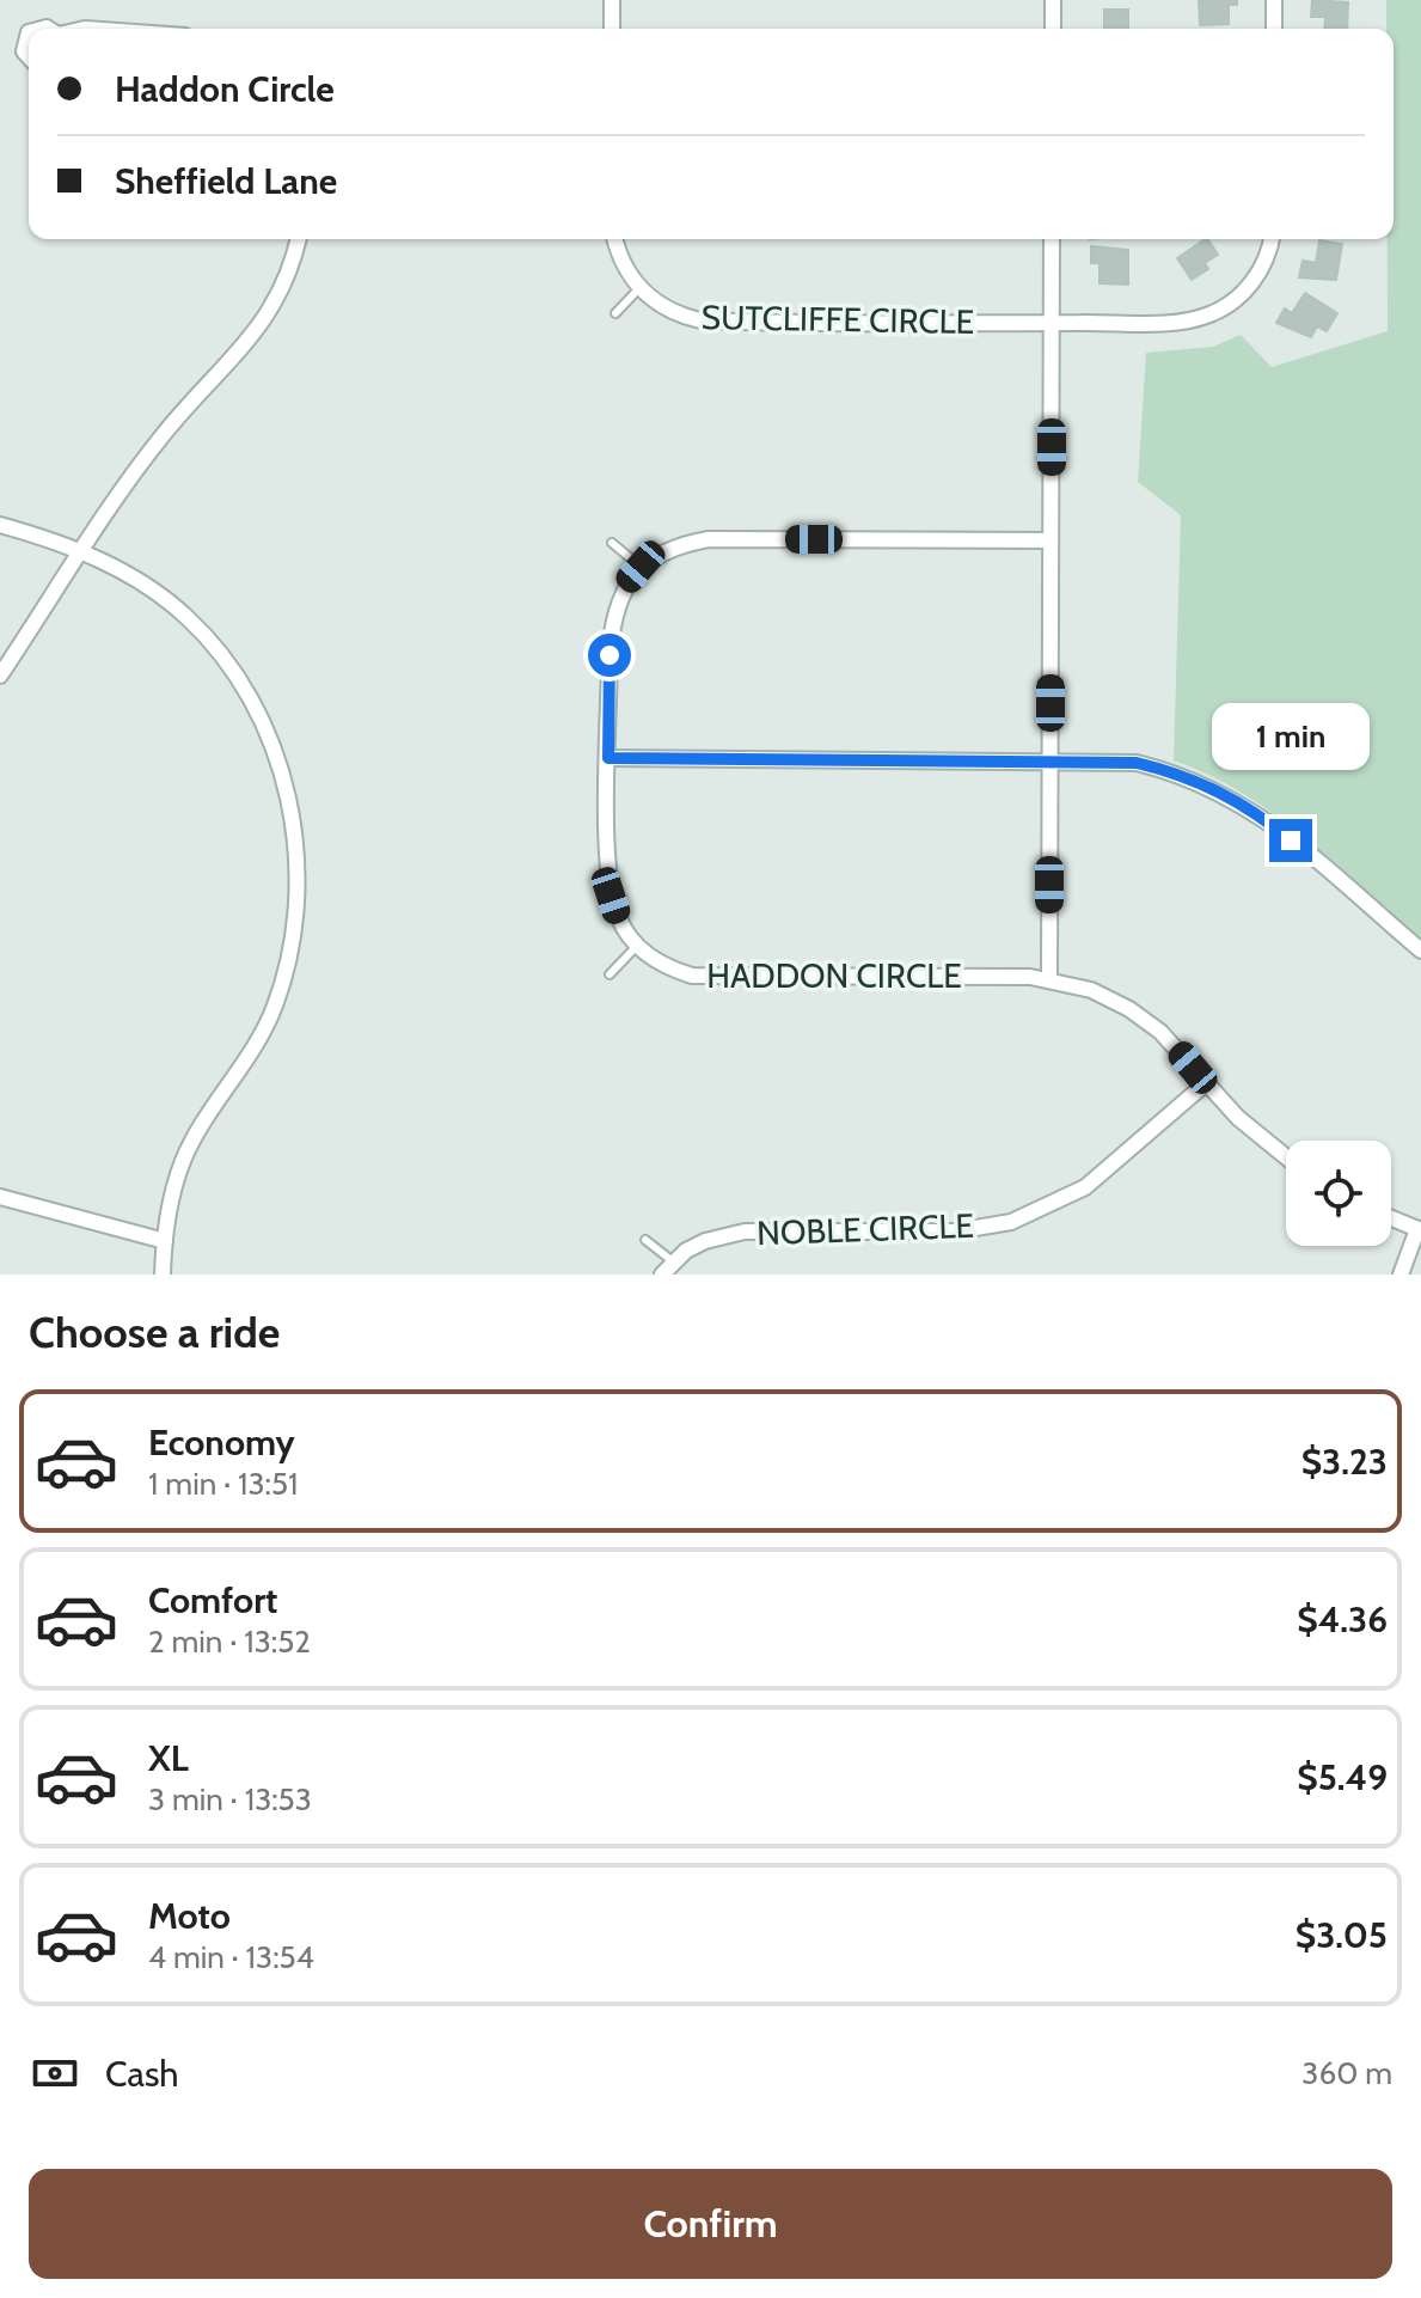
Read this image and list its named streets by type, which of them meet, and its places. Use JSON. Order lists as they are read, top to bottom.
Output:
{
  "streets": {
    "street": ["SUTCLIFFE CIRCLE", "HADDON CIRCLE", "NOBLE CIRCLE"]
  },
  "crossings": [
    ["HADDON CIRCLE", "NOBLE CIRCLE"]
  ],
  "page": {
    "banner": ["Haddon Circle", "Sheffield Lane"],
    "bubble": "1 min",
    "heading": "Choose a ride",
    "list": [
      {
        "name": "Economy",
        "note": "1 min · 13:51",
        "value": "$3.23"
      },
      {
        "name": "Comfort",
        "note": "2 min · 13:52",
        "value": "$4.36"
      },
      {
        "name": "XL",
        "note": "3 min · 13:53",
        "value": "$5.49"
      },
      {
        "name": "Moto",
        "note": "4 min · 13:54",
        "value": "$3.05"
      }
    ],
    "pay": ["Cash", "360 m"],
    "buttons": "Confirm"
  }
}
